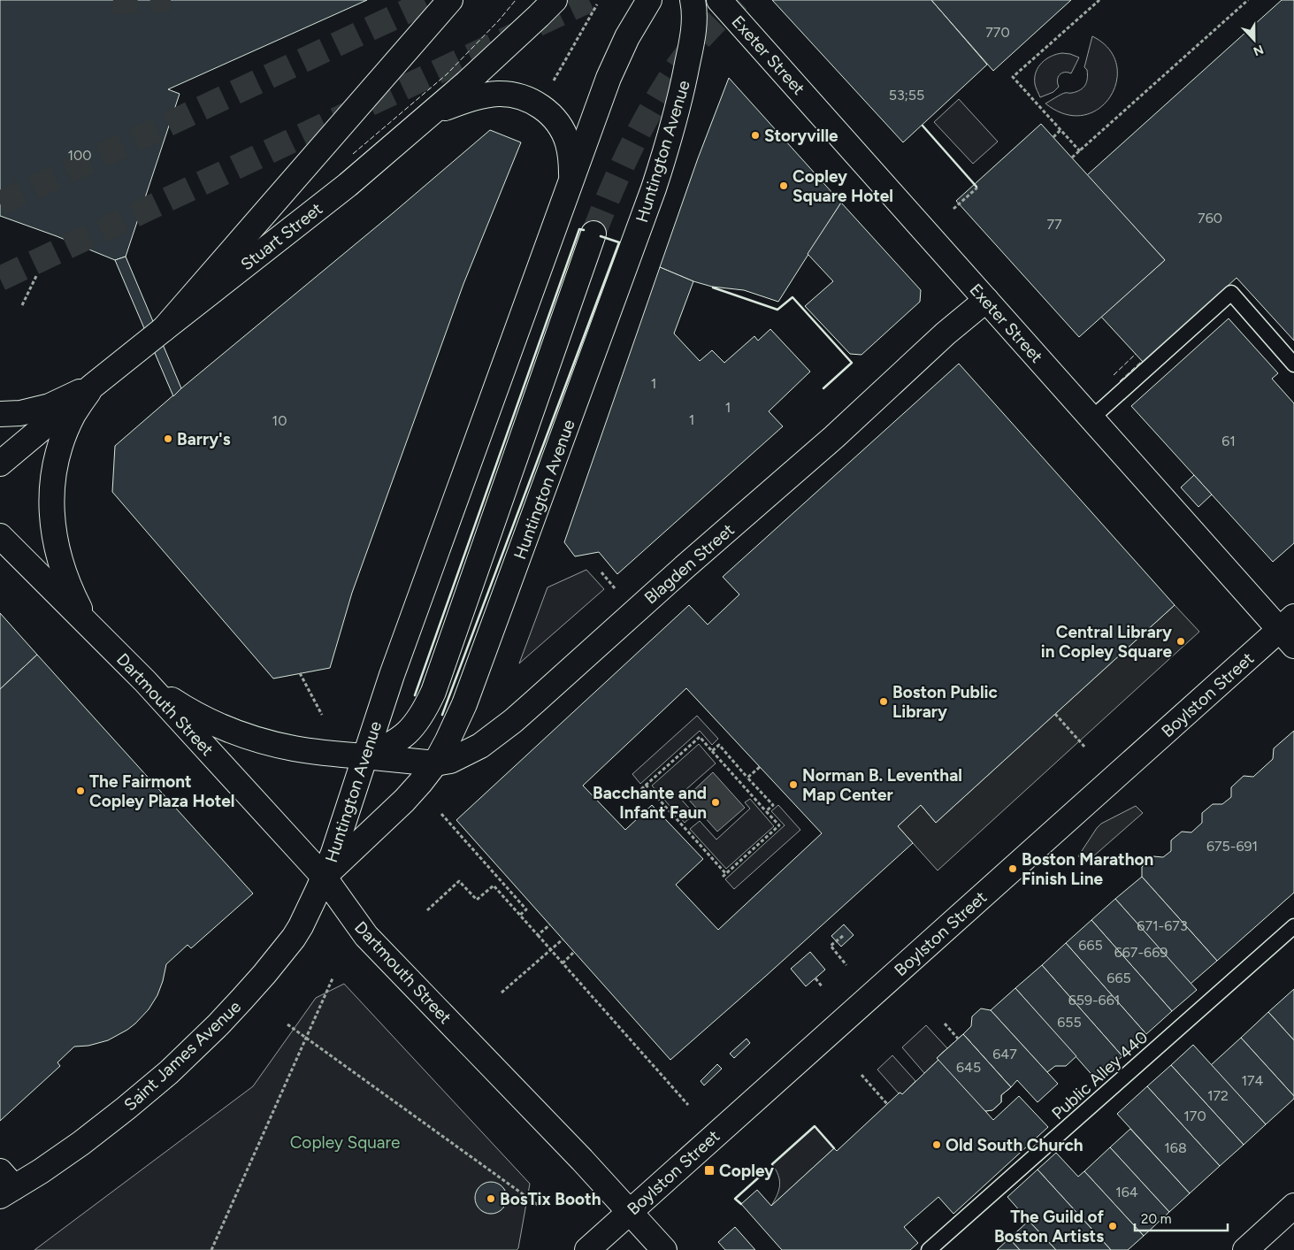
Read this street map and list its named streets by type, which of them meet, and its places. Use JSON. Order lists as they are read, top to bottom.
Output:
{
  "streets": {
    "main road": [
      "Exeter Street",
      "Huntington Avenue",
      "Stuart Street",
      "Blagden Street",
      "Boylston Street",
      "Dartmouth Street",
      "Saint James Avenue"
    ],
    "lane": ["Public Alley 440"]
  },
  "crossings": [
    ["Exeter Street", "Blagden Street"],
    ["Exeter Street", "Boylston Street"],
    ["Huntington Avenue", "Blagden Street"],
    ["Huntington Avenue", "Dartmouth Street"],
    ["Huntington Avenue", "Saint James Avenue"],
    ["Blagden Street", "Dartmouth Street"],
    ["Boylston Street", "Dartmouth Street"],
    ["Dartmouth Street", "Saint James Avenue"]
  ],
  "parks": ["Copley Square"],
  "places": {
    "other": [
      "Storyville",
      "Copley Square Hotel",
      "Barry's",
      "Central Library in Copley Square",
      "Boston Public Library",
      "Norman B. Leventhal Map Center",
      "The Fairmont Copley Plaza Hotel",
      "Bacchante and Infant Faun",
      "Boston Marathon Finish Line",
      "Old South Church",
      "BosTix Booth",
      "The Guild of Boston Artists"
    ],
    "transit": ["Copley"]
  },
  "house_numbers": [
    "770",
    "53;55",
    "100",
    "760",
    "77",
    "1",
    "1",
    "1",
    "10",
    "61",
    "675-691",
    "671-673",
    "665",
    "667-669",
    "665",
    "659-661",
    "655",
    "647",
    "645",
    "174",
    "172",
    "170",
    "168",
    "164"
  ],
  "scale_bar": "20 m",
  "north": "bottom"
}
